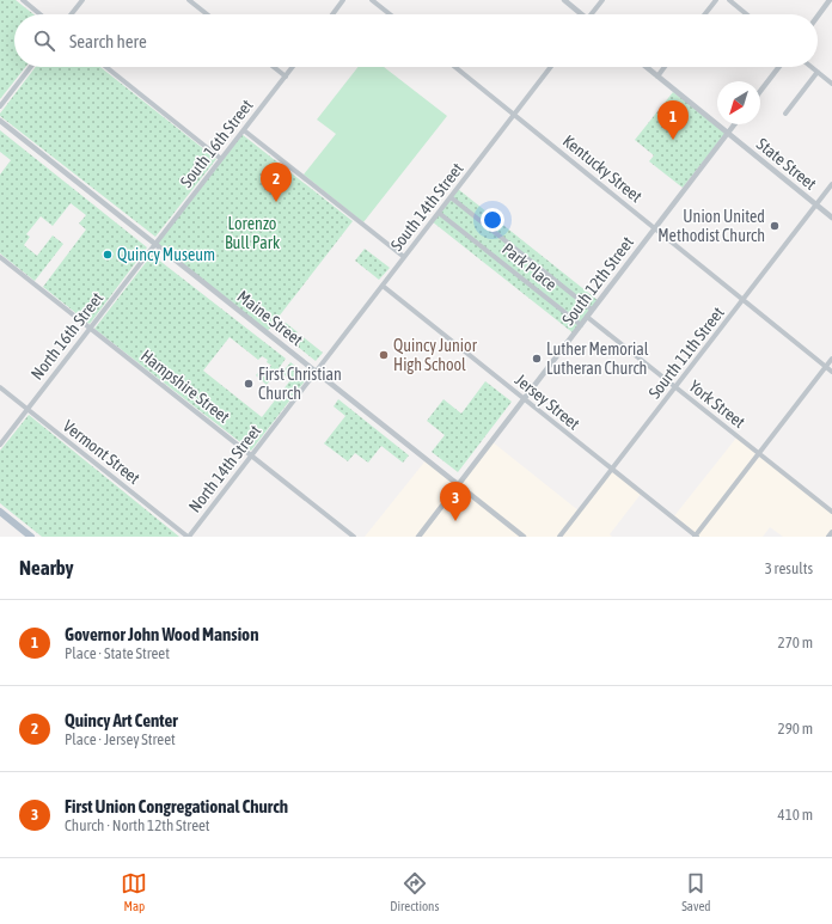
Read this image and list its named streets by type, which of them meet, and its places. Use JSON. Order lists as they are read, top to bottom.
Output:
{
  "streets": {
    "street": [
      "South 16th Street",
      "State Street",
      "Kentucky Street",
      "South 14th Street",
      "Park Place",
      "South 12th Street",
      "Maine Street",
      "North 16th Street",
      "Sourth 11th Street",
      "Hampshire Street",
      "Jersey Street",
      "York Street",
      "Vermont Street",
      "North 14th Street"
    ]
  },
  "crossings": [
    ["South 16th Street", "Maine Street"],
    ["South 16th Street", "North 16th Street"],
    ["State Street", "South 12th Street"],
    ["State Street", "Sourth 11th Street"],
    ["Kentucky Street", "South 14th Street"],
    ["Kentucky Street", "South 12th Street"],
    ["Kentucky Street", "Sourth 11th Street"],
    ["South 14th Street", "Park Place"],
    ["South 14th Street", "Maine Street"],
    ["South 14th Street", "Jersey Street"],
    ["South 14th Street", "North 14th Street"],
    ["Park Place", "South 12th Street"],
    ["South 12th Street", "Maine Street"],
    ["South 12th Street", "Jersey Street"],
    ["South 12th Street", "York Street"],
    ["Maine Street", "North 16th Street"],
    ["Maine Street", "North 14th Street"],
    ["North 16th Street", "Hampshire Street"],
    ["North 16th Street", "Vermont Street"],
    ["Sourth 11th Street", "Jersey Street"],
    ["Sourth 11th Street", "York Street"],
    ["Hampshire Street", "North 14th Street"],
    ["Vermont Street", "North 14th Street"]
  ],
  "parks": ["Lorenzo Bull Park"],
  "places": [
    "Union United Methodist Church",
    "Quincy Museum",
    "Quincy Junior High School",
    "Luther Memorial Lutheran Church",
    "First Christian Church"
  ],
  "north": "bottom left",
  "page": {
    "search": "Search here",
    "pins": ["1", "2", "3"],
    "heading": ["Nearby", "3 results"],
    "list": [
      {
        "mark": "1",
        "name": "Governor John Wood Mansion",
        "note": "Place · State Street",
        "value": "270 m"
      },
      {
        "mark": "2",
        "name": "Quincy Art Center",
        "note": "Place · Jersey Street",
        "value": "290 m"
      },
      {
        "mark": "3",
        "name": "First Union Congregational Church",
        "note": "Church · North 12th Street",
        "value": "410 m"
      }
    ],
    "nav": ["Map", "Directions", "Saved"]
  }
}
